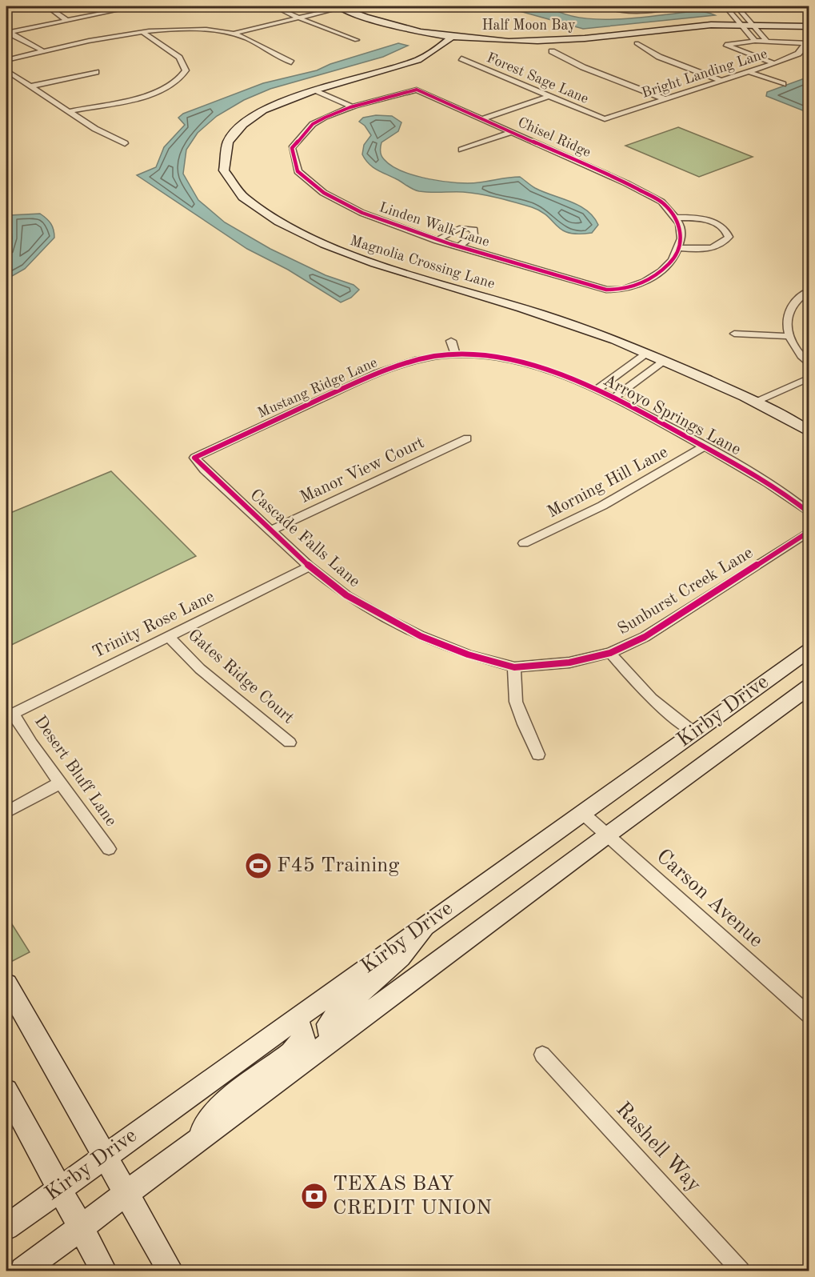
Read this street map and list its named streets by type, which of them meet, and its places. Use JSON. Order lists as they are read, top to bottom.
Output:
{
  "streets": {
    "street": [
      "Half Moon Bay",
      "Bright Landing Lane",
      "Forest Sage Lane",
      "Chisel Ridge",
      "Linden Walk Lane",
      "Magnolia Crossing Lane",
      "Mustang Ridge Lane",
      "Arroyo Springs Lane",
      "Manor View Court",
      "Morning Hill Lane",
      "Cascade Falls Lane",
      "Sunburst Creek Lane",
      "Trinity Rose Lane",
      "Gates Ridge Court",
      "Kirby Drive",
      "Desert Bluff Lane",
      "Carson Avenue",
      "Rashell Way"
    ]
  },
  "crossings": [
    ["Half Moon Bay", "Magnolia Crossing Lane"],
    ["Bright Landing Lane", "Forest Sage Lane"],
    ["Chisel Ridge", "Linden Walk Lane"],
    ["Mustang Ridge Lane", "Arroyo Springs Lane"],
    ["Mustang Ridge Lane", "Cascade Falls Lane"],
    ["Arroyo Springs Lane", "Morning Hill Lane"],
    ["Manor View Court", "Cascade Falls Lane"],
    ["Cascade Falls Lane", "Sunburst Creek Lane"],
    ["Cascade Falls Lane", "Trinity Rose Lane"],
    ["Trinity Rose Lane", "Gates Ridge Court"],
    ["Trinity Rose Lane", "Desert Bluff Lane"],
    ["Kirby Drive", "Carson Avenue"]
  ],
  "places": {
    "sports": ["F45 Training"],
    "bank": ["TEXAS BAY CREDIT UNION"]
  }
}
